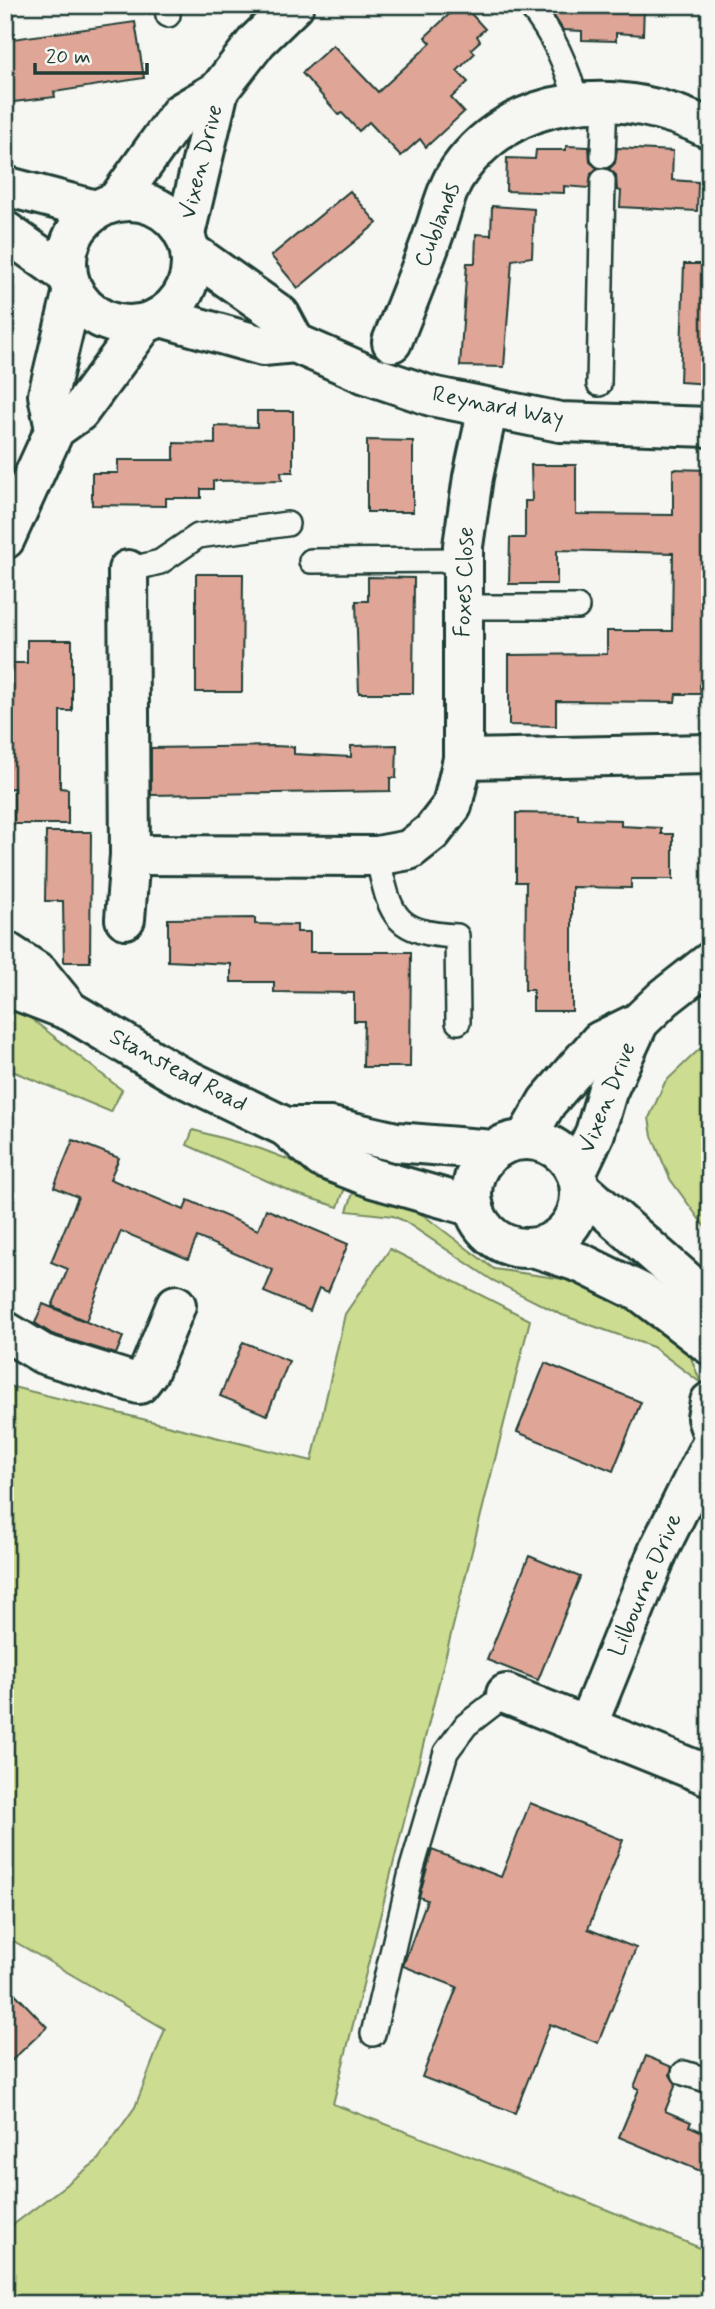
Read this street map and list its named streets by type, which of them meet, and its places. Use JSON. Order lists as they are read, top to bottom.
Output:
{
  "streets": {
    "street": [
      "Vixen Drive",
      "Cublands",
      "Reynard Way",
      "Foxes Close",
      "Stanstead Road",
      "Lilbourne Drive"
    ]
  },
  "crossings": [
    ["Vixen Drive", "Reynard Way"],
    ["Vixen Drive", "Stanstead Road"],
    ["Reynard Way", "Foxes Close"]
  ],
  "scale_bar": "20 m"
}
